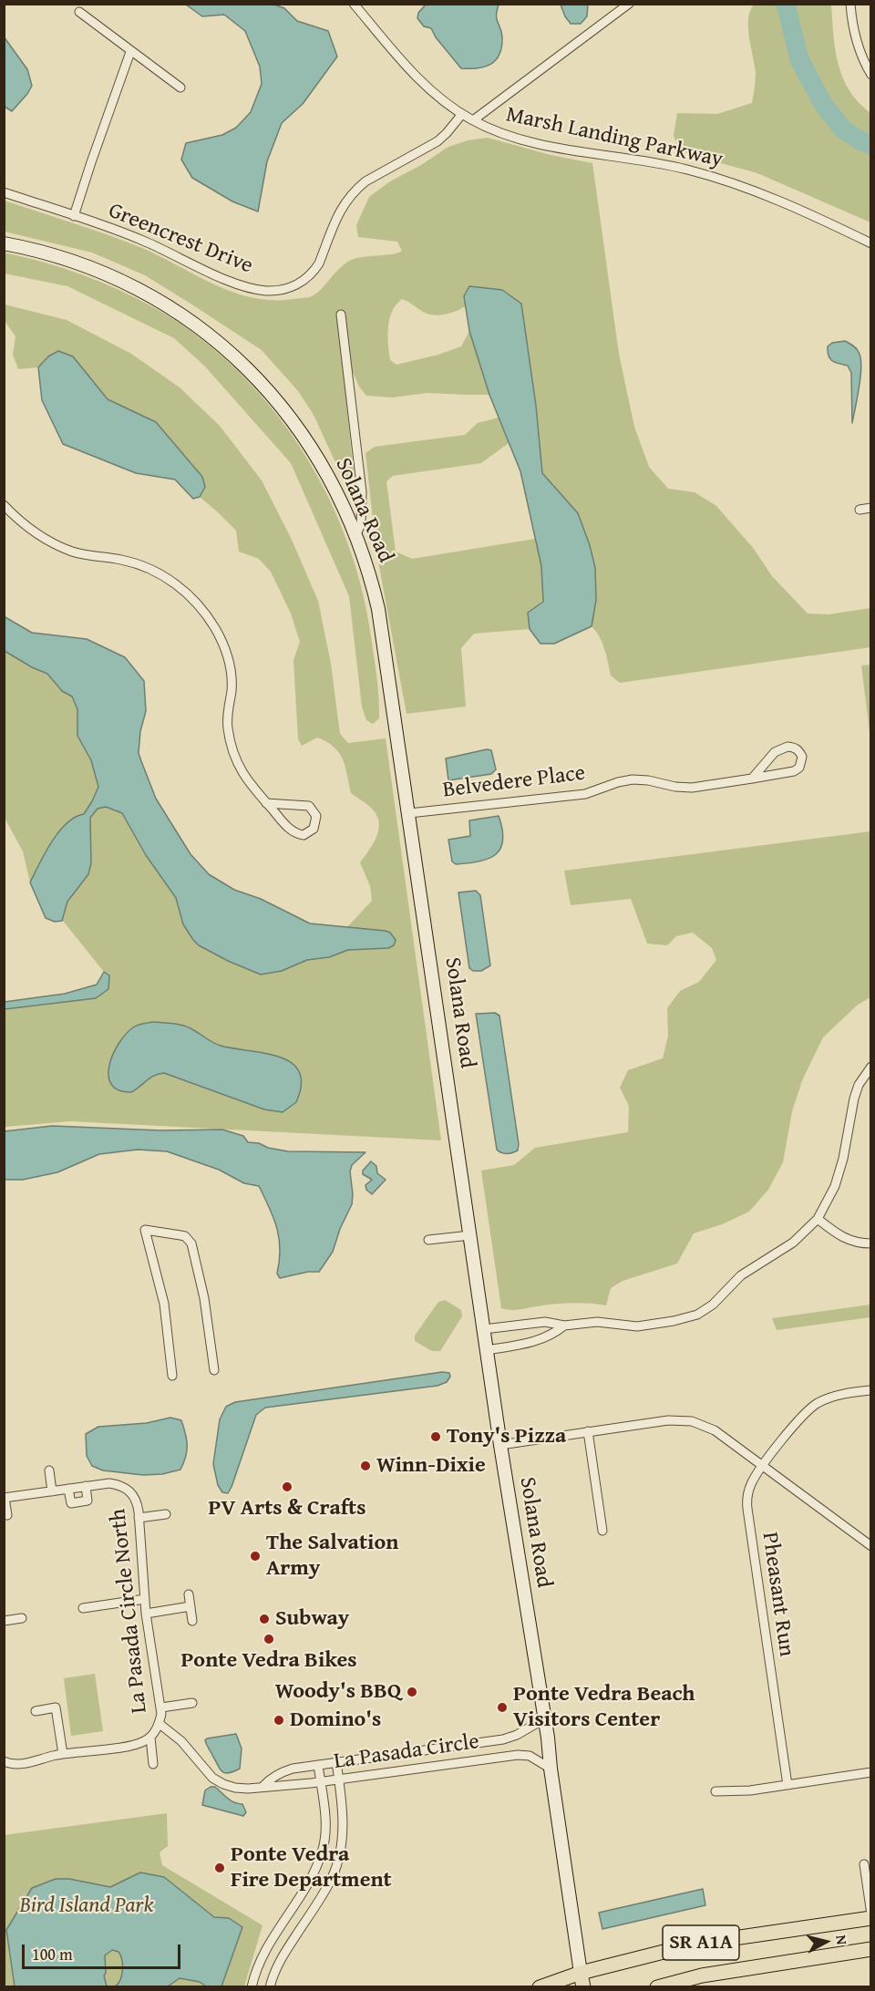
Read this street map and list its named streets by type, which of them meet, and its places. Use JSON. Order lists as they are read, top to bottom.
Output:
{
  "streets": {
    "main road": ["SR A1A"],
    "street": [
      "Marsh Landing Parkway",
      "Greencrest Drive",
      "Solana Road",
      "Belvedere Place",
      "Pheasant Run",
      "La Pasada Circle North",
      "La Pasada Circle"
    ]
  },
  "crossings": [
    ["Marsh Landing Parkway", "Greencrest Drive"],
    ["Solana Road", "Belvedere Place"],
    ["Solana Road", "La Pasada Circle"],
    ["Solana Road", "SR A1A"],
    ["La Pasada Circle North", "La Pasada Circle"]
  ],
  "parks": ["Bird Island Park"],
  "places": [
    "Tony's Pizza",
    "Winn-Dixie",
    "PV Arts & Crafts",
    "The Salvation Army",
    "Subway",
    "Ponte Vedra Bikes",
    "Woody's BBQ",
    "Ponte Vedra Beach Visitors Center",
    "Domino's",
    "Ponte Vedra Fire Department"
  ],
  "scale_bar": "100 m",
  "north": "right"
}
